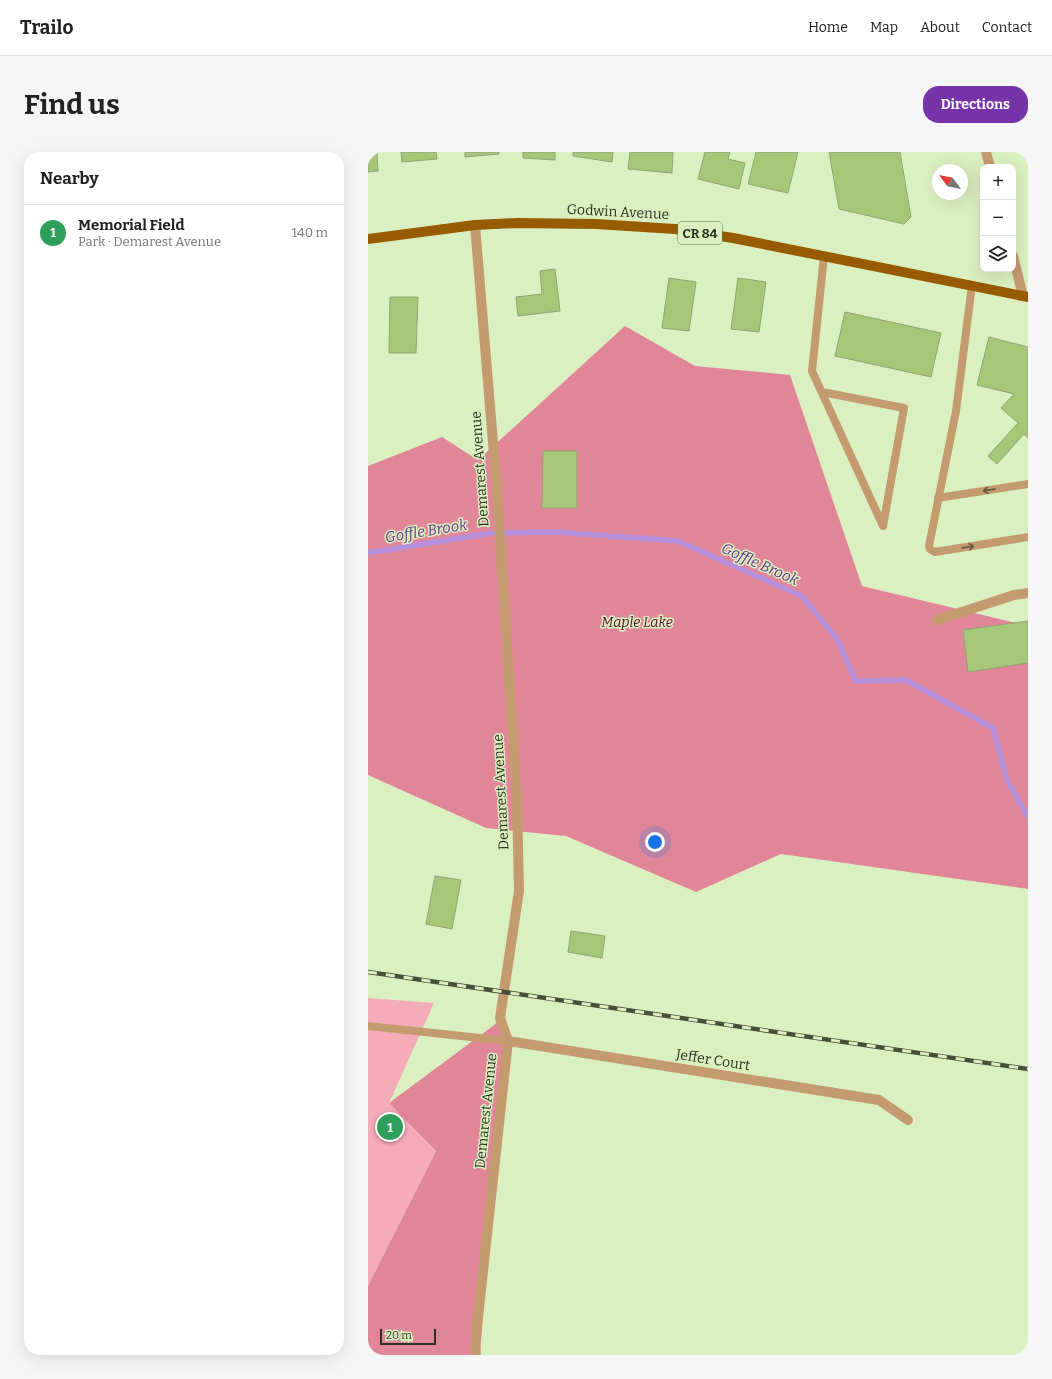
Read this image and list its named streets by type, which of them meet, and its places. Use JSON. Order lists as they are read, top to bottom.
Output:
{
  "streets": {
    "main road": ["Godwin Avenue", "CR 84"],
    "street": ["Demarest Avenue", "Jeffer Court"]
  },
  "crossings": [
    ["Godwin Avenue", "Demarest Avenue"],
    ["Demarest Avenue", "Jeffer Court"]
  ],
  "water": ["Goffle Brook"],
  "parks": ["Maple Lake"],
  "scale_bar": "20 m",
  "north": "top left",
  "page": {
    "header": "Trailo",
    "nav": [
      "Home",
      "Map",
      "About",
      "Contact"
    ],
    "buttons": "Directions",
    "title": "Find us",
    "heading": "Nearby",
    "map_buttons": ["+", "−"],
    "list": [
      {
        "mark": "1",
        "name": "Memorial Field",
        "note": "Park · Demarest Avenue",
        "value": "140 m"
      }
    ],
    "pins": "1",
    "scale": "20 m"
  }
}
